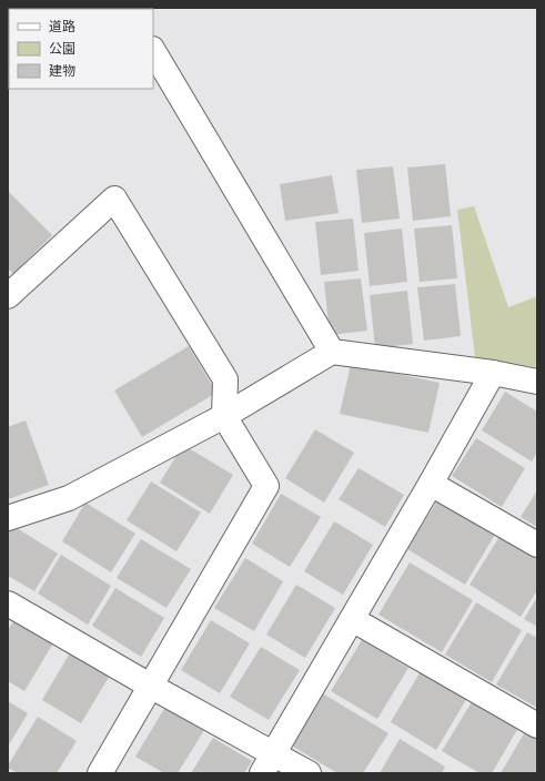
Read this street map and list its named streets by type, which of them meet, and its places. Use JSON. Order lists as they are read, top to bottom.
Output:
{
  "legend": ["道路", "公園", "建物"]
}
